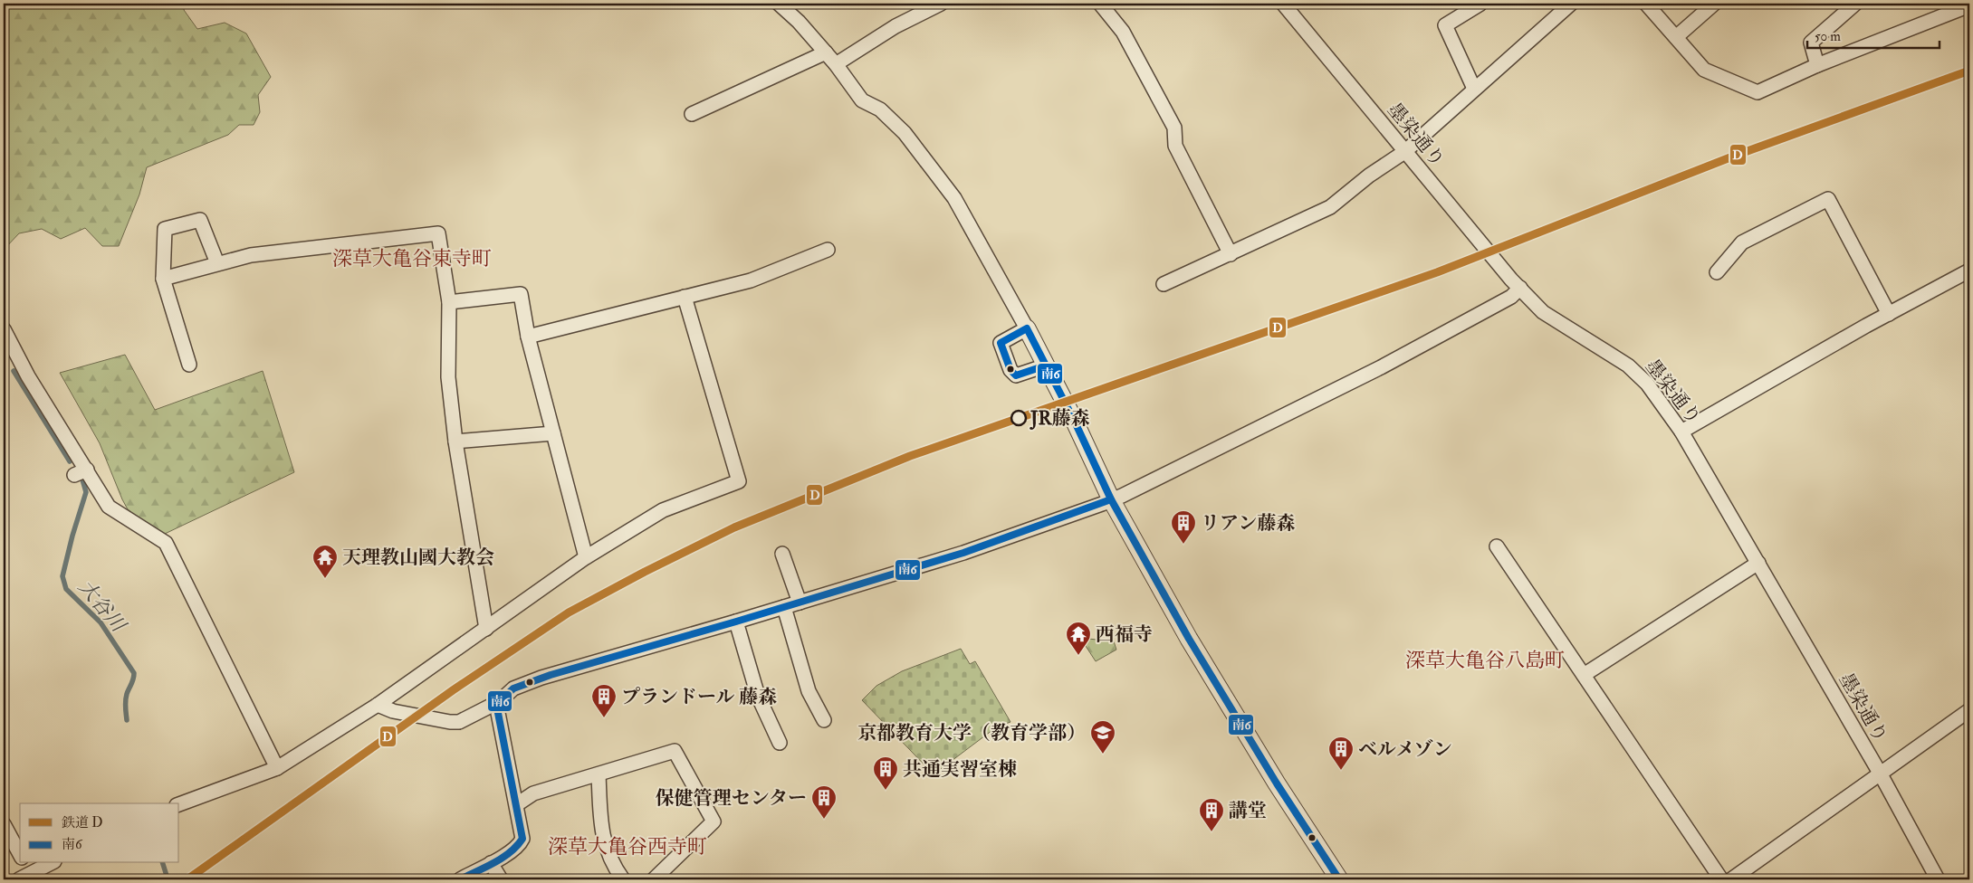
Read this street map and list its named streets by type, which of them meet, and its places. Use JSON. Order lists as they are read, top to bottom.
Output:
{
  "streets": {
    "street": ["墨染通り"]
  },
  "districts": ["深草大亀谷東寺町", "深草大亀谷八島町", "深草大亀谷西寺町"],
  "water": ["大谷川"],
  "places": {
    "other": ["JR藤森"],
    "building": [
      "リアン藤森",
      "プランドール 藤森",
      "ベルメゾン",
      "共通実習室棟",
      "保健管理センター",
      "講堂"
    ],
    "temple": ["天理教山國大教会", "西福寺"],
    "school or university": ["京都教育大学（教育学部）"]
  },
  "lines": ["rail line D", "transit line 南6"],
  "legend": ["鉄道 D", "南6"],
  "scale_bar": "50 m"
}
